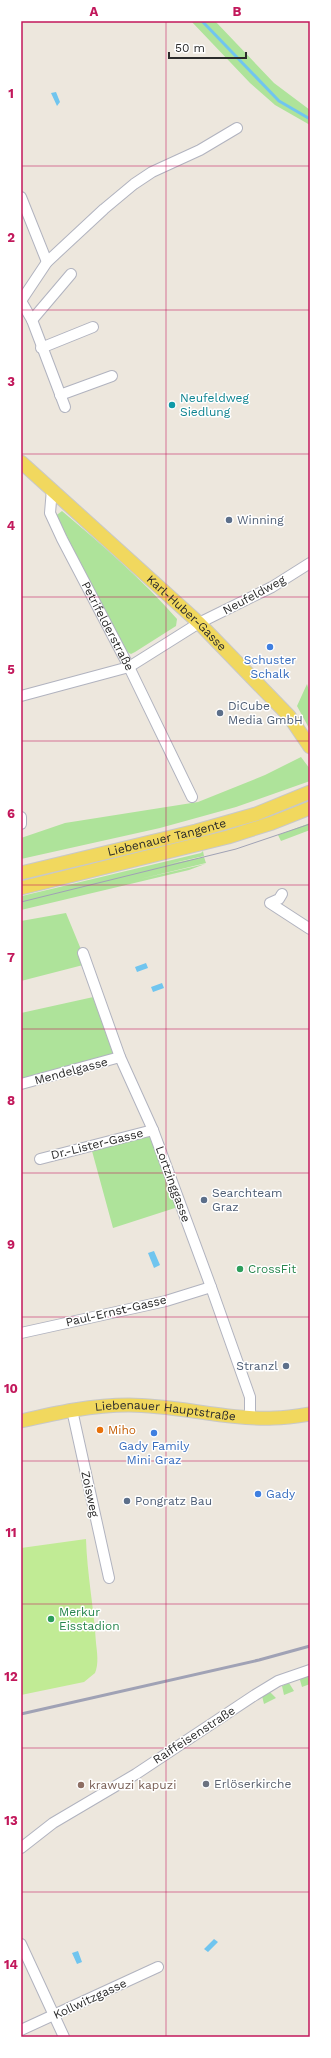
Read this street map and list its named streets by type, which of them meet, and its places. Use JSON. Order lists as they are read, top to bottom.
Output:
{
  "streets": {
    "main road": ["Karl-Huber-Gasse", "Liebenauer Tangente", "Liebenauer Hauptstraße"],
    "street": [
      "Neufeldweg",
      "Petrifelderstraße",
      "Mendelgasse",
      "Dr.-Lister-Gasse",
      "Lortzinggasse",
      "Paul-Ernst-Gasse",
      "Zoisweg",
      "Raiffeisenstraße",
      "Kollwitzgasse"
    ]
  },
  "crossings": [
    ["Neufeldweg", "Karl-Huber-Gasse"],
    ["Neufeldweg", "Petrifelderstraße"],
    ["Karl-Huber-Gasse", "Petrifelderstraße"],
    ["Mendelgasse", "Lortzinggasse"],
    ["Dr.-Lister-Gasse", "Lortzinggasse"],
    ["Lortzinggasse", "Paul-Ernst-Gasse"],
    ["Lortzinggasse", "Liebenauer Hauptstraße"],
    ["Liebenauer Hauptstraße", "Zoisweg"]
  ],
  "places": [
    "Neufeldweg Siedlung",
    "Winning",
    "Schuster Schalk",
    "DiCube Media GmbH",
    "Searchteam Graz",
    "CrossFit",
    "Stranzl",
    "Miho",
    "Gady Family Mini Graz",
    "Gady",
    "Pongratz Bau",
    "Merkur Eisstadion",
    "Erlöserkirche",
    "krawuzi kapuzi"
  ],
  "scale_bar": "50 m",
  "grid": {
    "columns": ["A", "B"],
    "rows": [
      "1",
      "2",
      "3",
      "4",
      "5",
      "6",
      "7",
      "8",
      "9",
      "10",
      "11",
      "12",
      "13",
      "14"
    ]
  }
}
